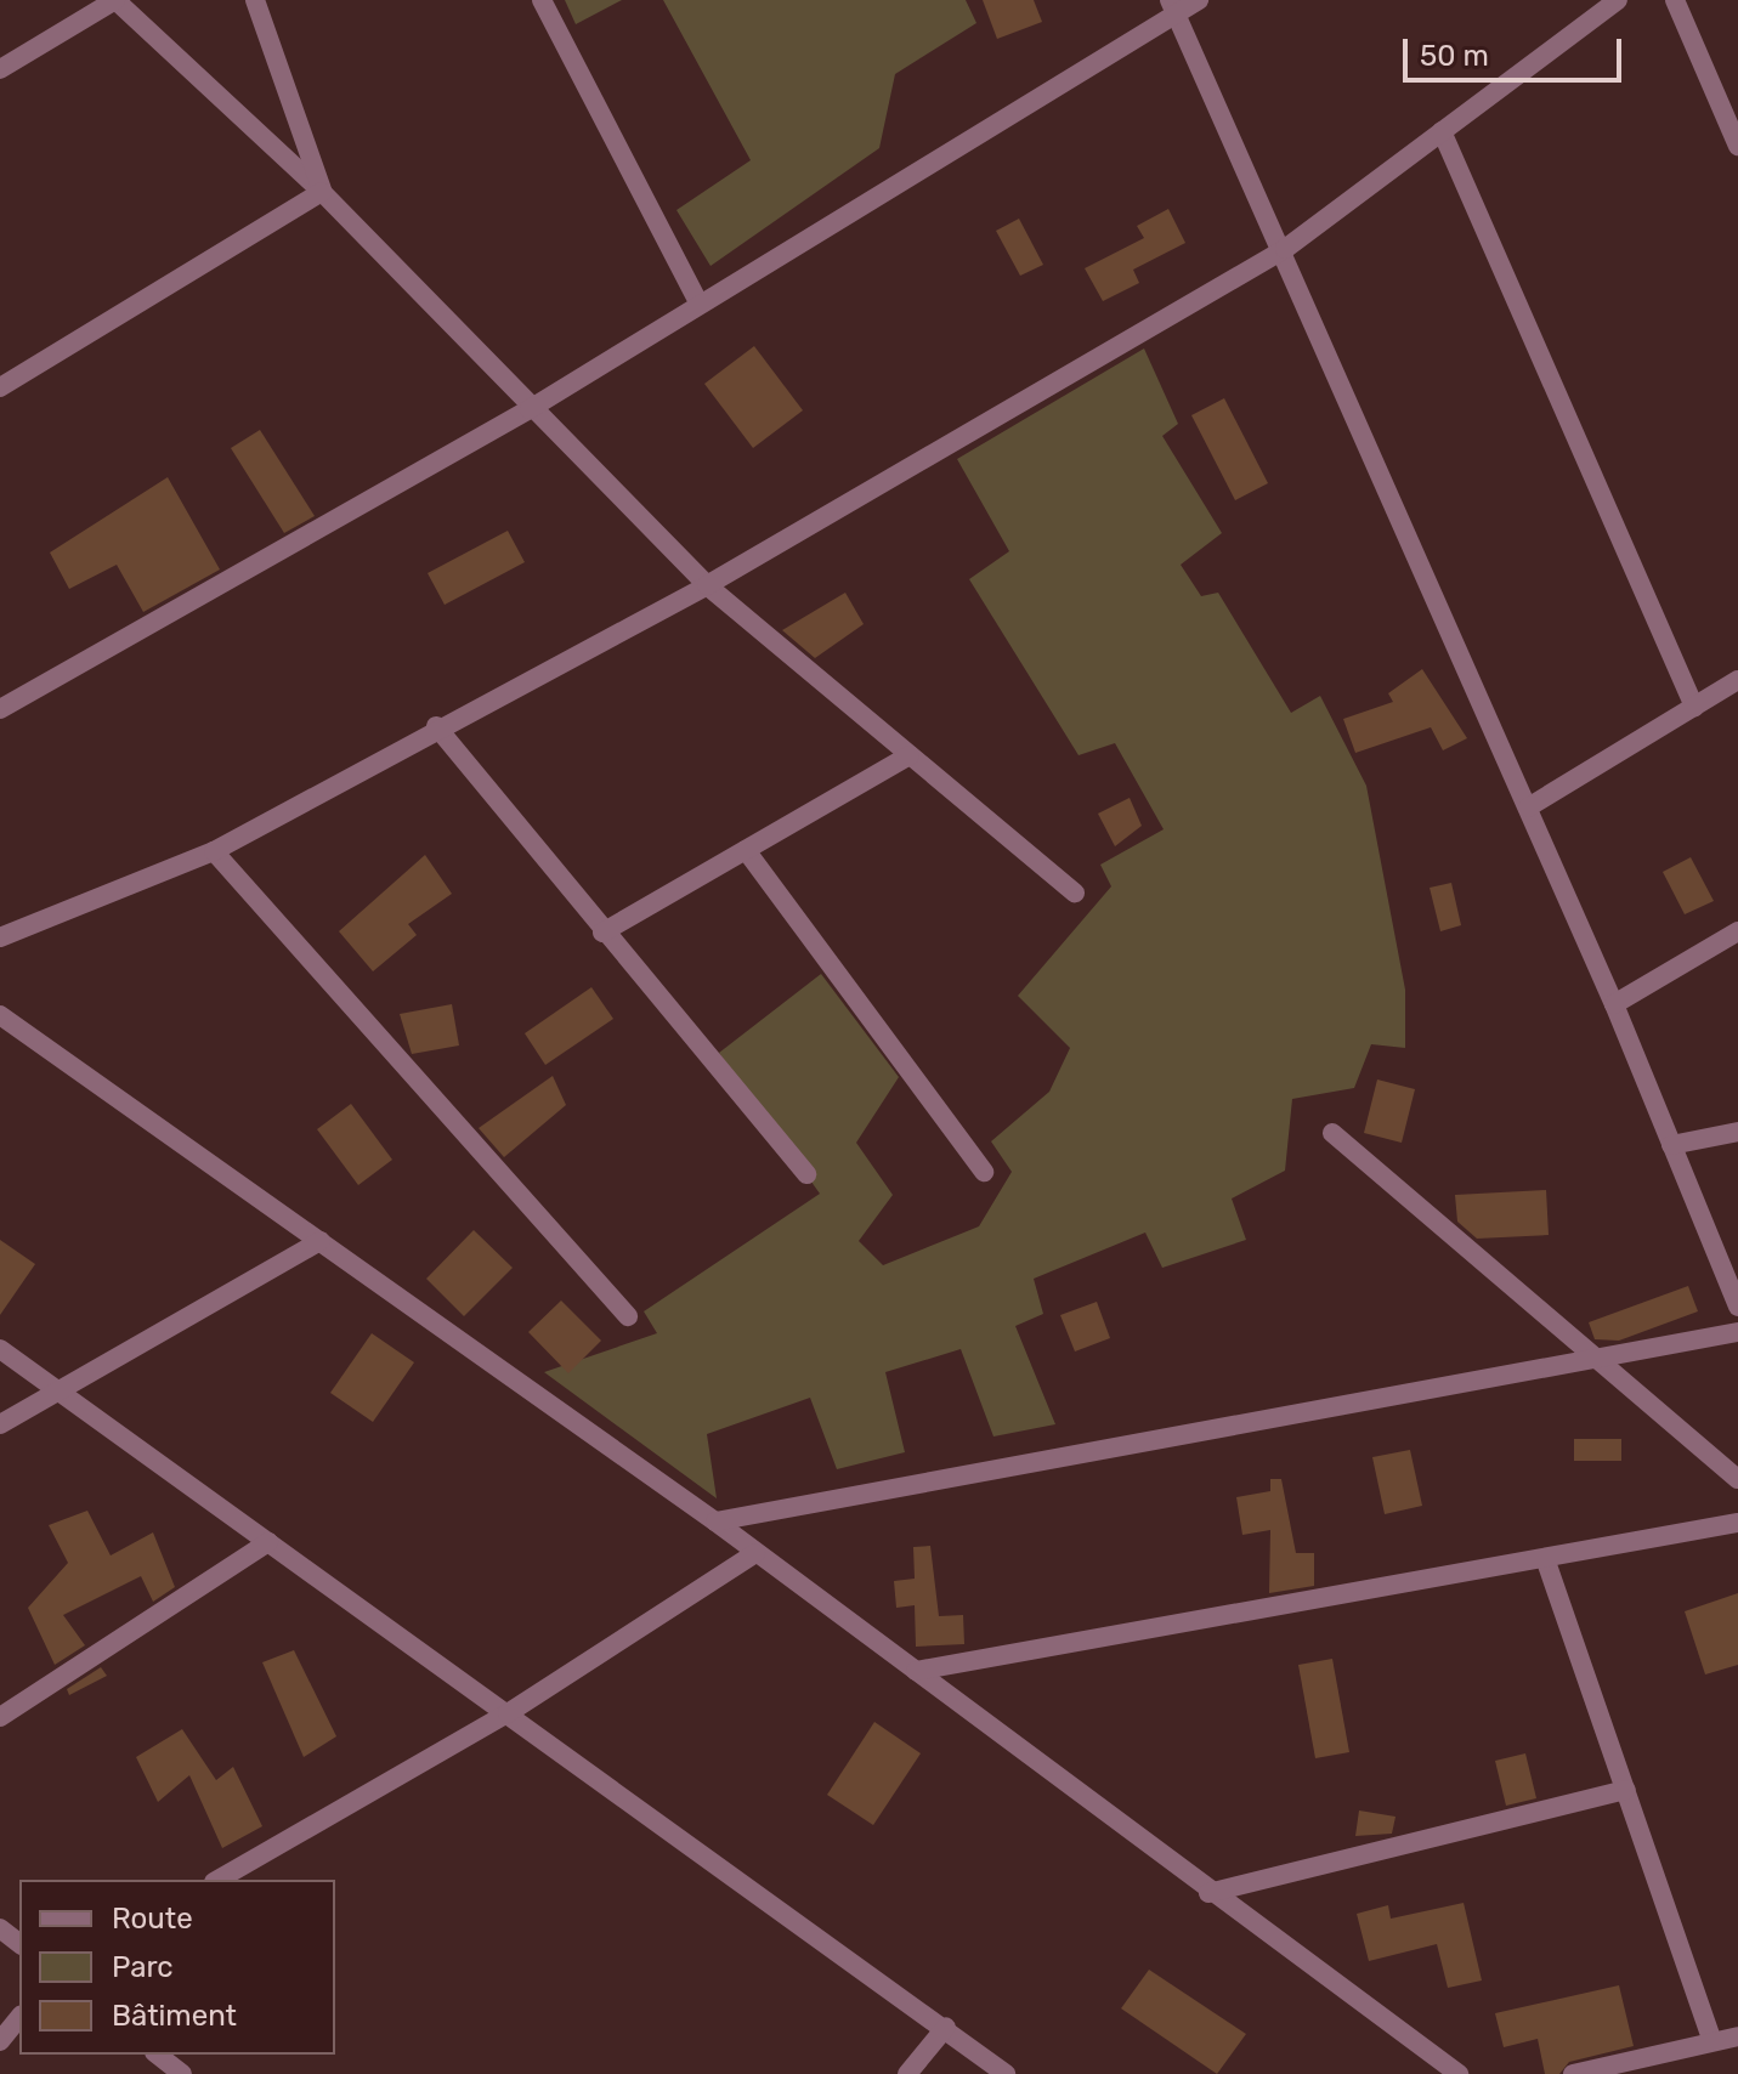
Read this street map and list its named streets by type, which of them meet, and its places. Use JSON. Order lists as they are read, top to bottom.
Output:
{
  "legend": ["Route", "Parc", "Bâtiment"],
  "scale_bar": "50 m"
}
